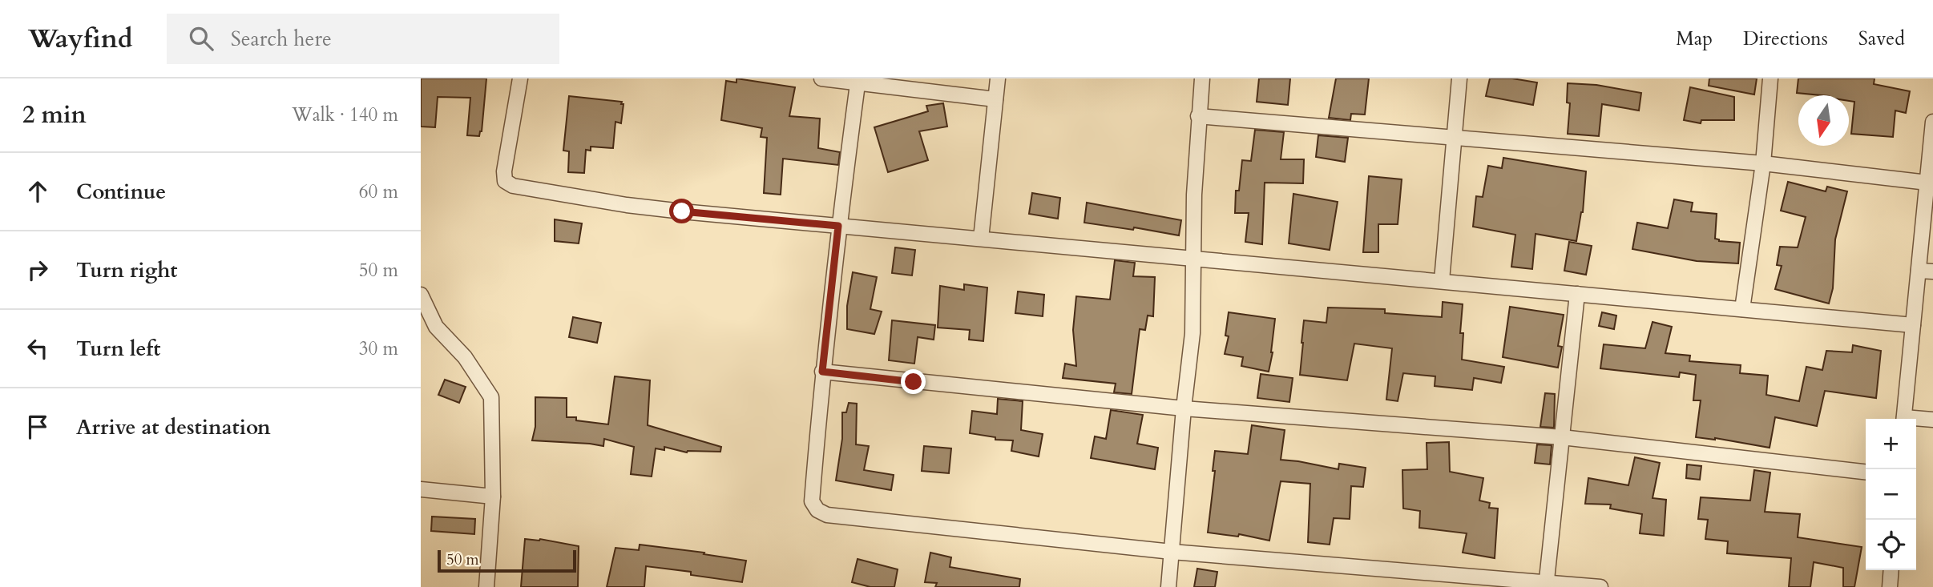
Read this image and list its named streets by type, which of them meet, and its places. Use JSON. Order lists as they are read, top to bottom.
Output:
{
  "scale_bar": "50 m",
  "north": "bottom",
  "page": {
    "header": "Wayfind",
    "search": "Search here",
    "nav": ["Map", "Directions", "Saved"],
    "heading": ["2 min", "Walk · 140 m"],
    "list": [
      ["Continue", "60 m"],
      ["Turn right", "50 m"],
      ["Turn left", "30 m"],
      "Arrive at destination"
    ],
    "map_buttons": ["+", "−"],
    "scale": "50 m"
  }
}
